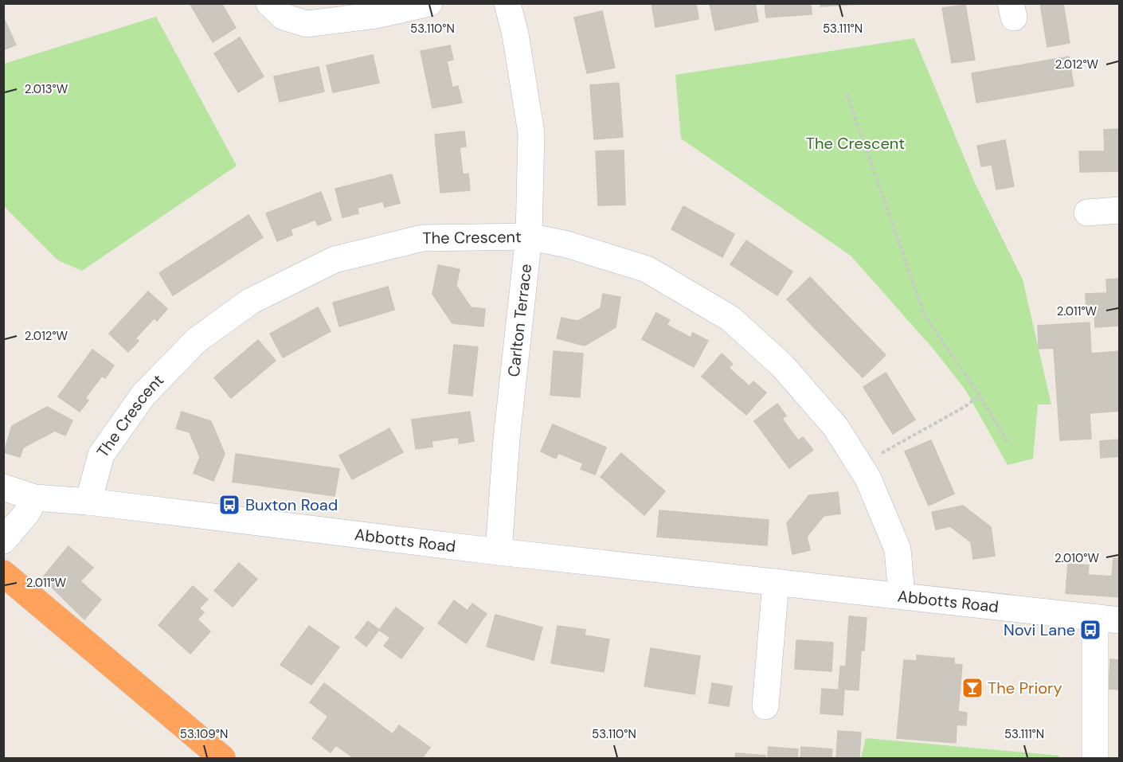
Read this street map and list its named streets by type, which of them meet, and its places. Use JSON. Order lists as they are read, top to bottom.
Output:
{
  "streets": {
    "street": ["The Crescent", "Carlton Terrace", "Abbotts Road"]
  },
  "crossings": [
    ["The Crescent", "Carlton Terrace"],
    ["The Crescent", "Abbotts Road"],
    ["Carlton Terrace", "Abbotts Road"]
  ],
  "parks": ["The Crescent"],
  "places": {
    "bus stop": ["Buxton Road", "Novi Lane"],
    "bar": ["The Priory"]
  },
  "coordinates": [
    "53.110°N",
    "53.111°N",
    "2.012°W",
    "2.013°W",
    "2.011°W",
    "2.010°W",
    "53.109°N"
  ]
}
